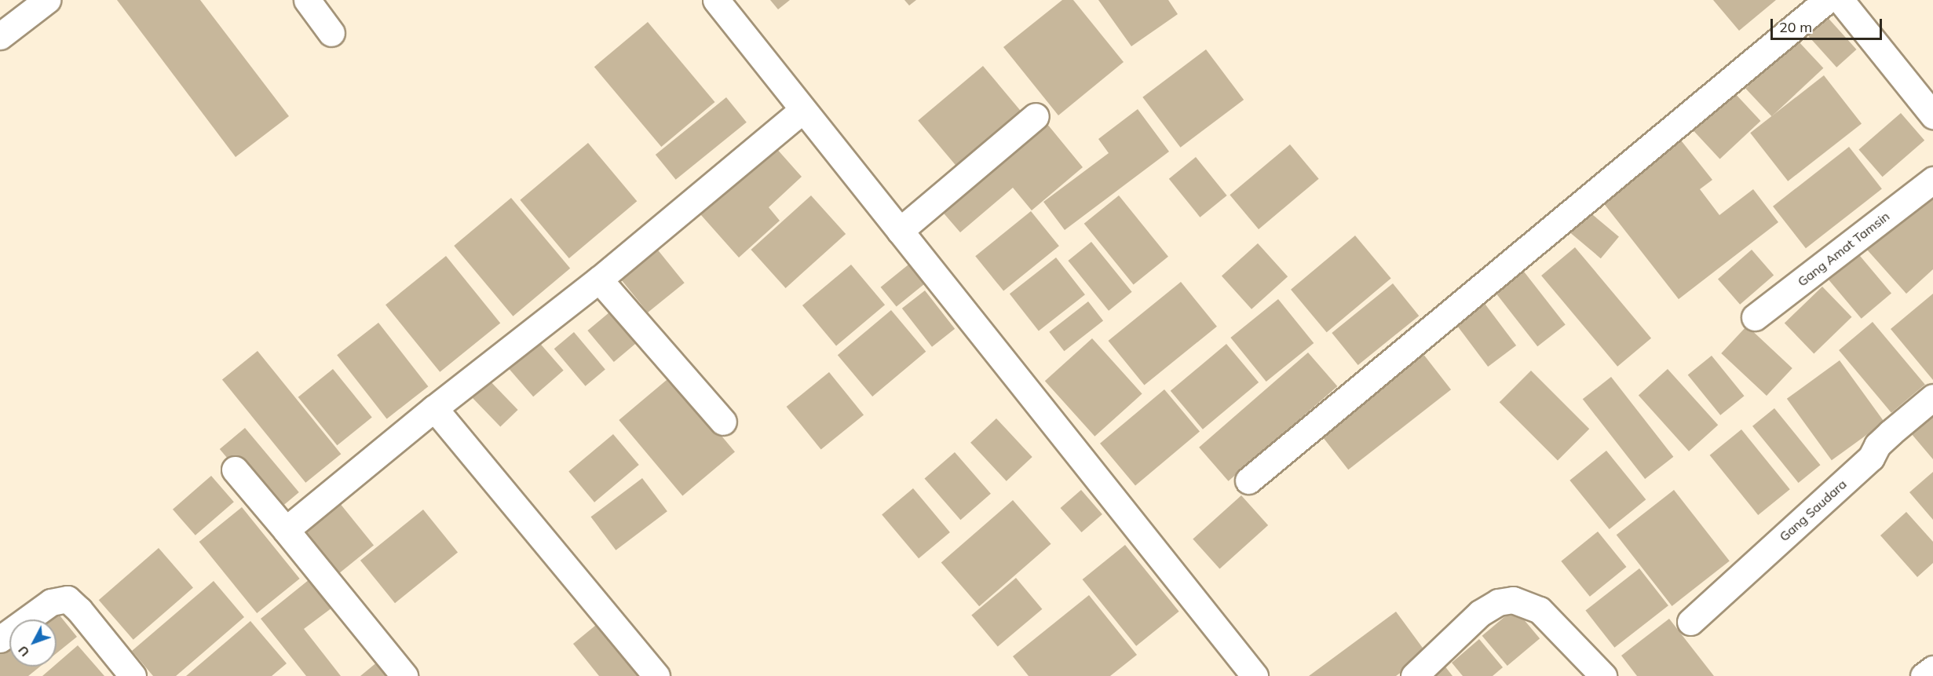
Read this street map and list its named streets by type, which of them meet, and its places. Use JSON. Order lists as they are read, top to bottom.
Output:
{
  "streets": {
    "street": ["Gang Amat Tamsin", "Gang Saudara"]
  },
  "scale_bar": "20 m",
  "north": "bottom left"
}
